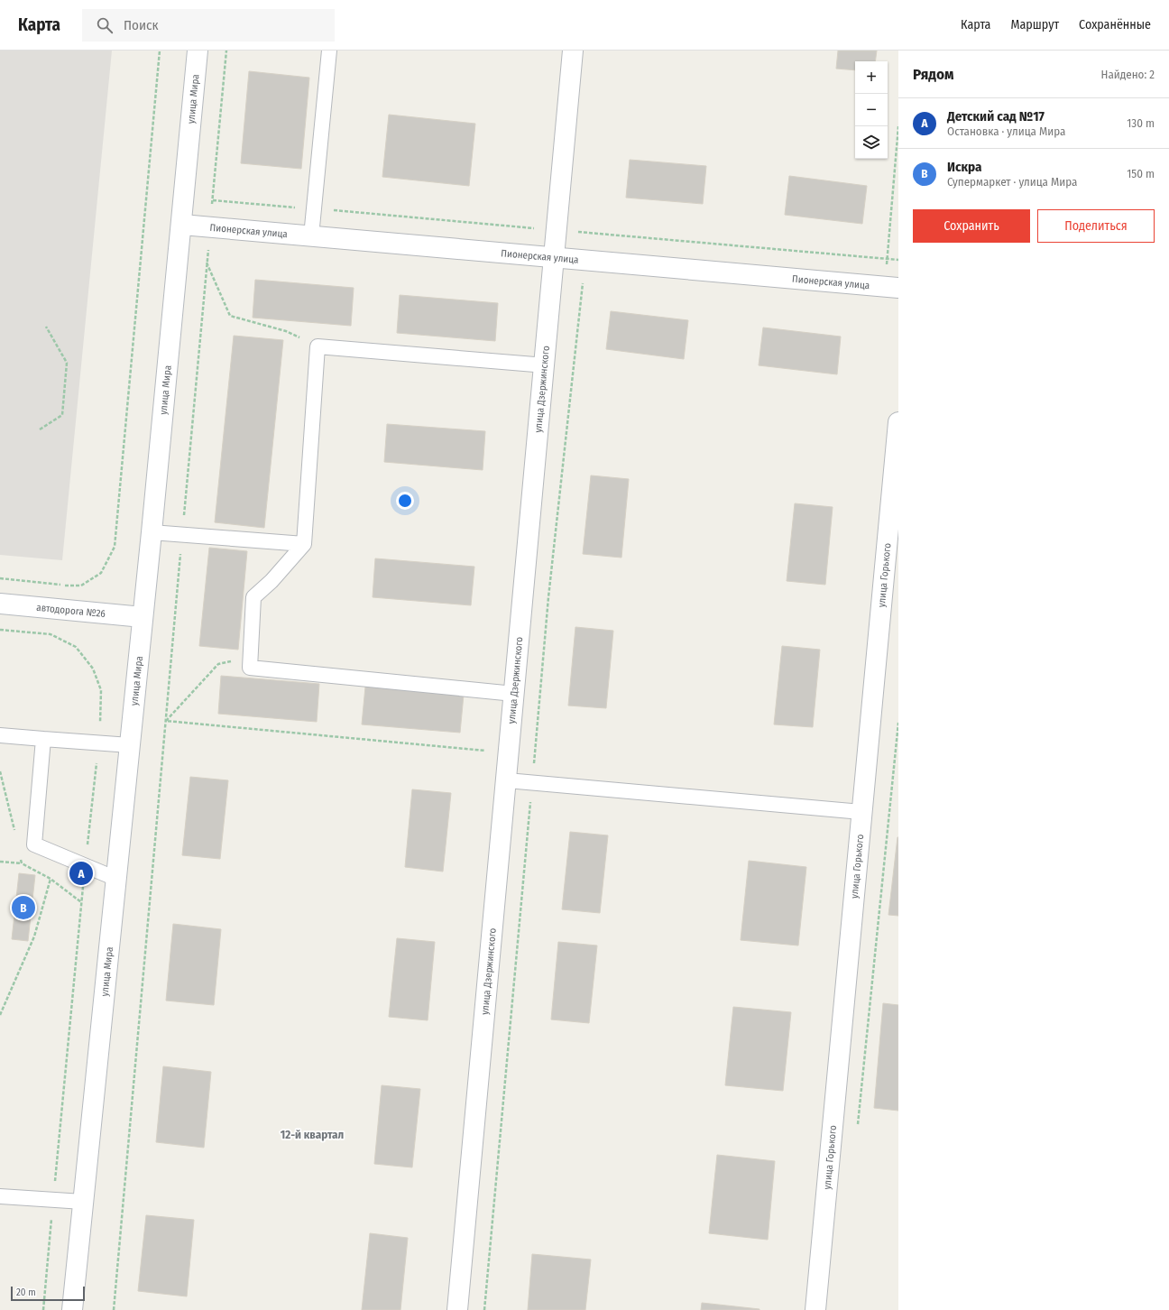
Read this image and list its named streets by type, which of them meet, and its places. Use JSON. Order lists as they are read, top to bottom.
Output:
{
  "streets": {
    "street": [
      "улица Мира",
      "Пионерская улица",
      "улица Дзержинского",
      "улица Горького",
      "автодорога №26"
    ]
  },
  "crossings": [
    ["улица Мира", "Пионерская улица"],
    ["улица Мира", "автодорога №26"],
    ["Пионерская улица", "улица Дзержинского"]
  ],
  "districts": ["12-й квартал"],
  "scale_bar": "20 m",
  "page": {
    "header": "Карта",
    "search": "Поиск",
    "nav": ["Карта", "Маршрут", "Сохранённые"],
    "heading": ["Рядом", "Найдено: 2"],
    "map_buttons": ["+", "−"],
    "list": [
      {
        "mark": "A",
        "name": "Детский сад №17",
        "note": "Остановка · улица Мира",
        "value": "130 m"
      },
      {
        "mark": "B",
        "name": "Искра",
        "note": "Супермаркет · улица Мира",
        "value": "150 m"
      }
    ],
    "buttons": ["Сохранить", "Поделиться"],
    "pins": ["A", "B"],
    "scale": "20 m"
  }
}
